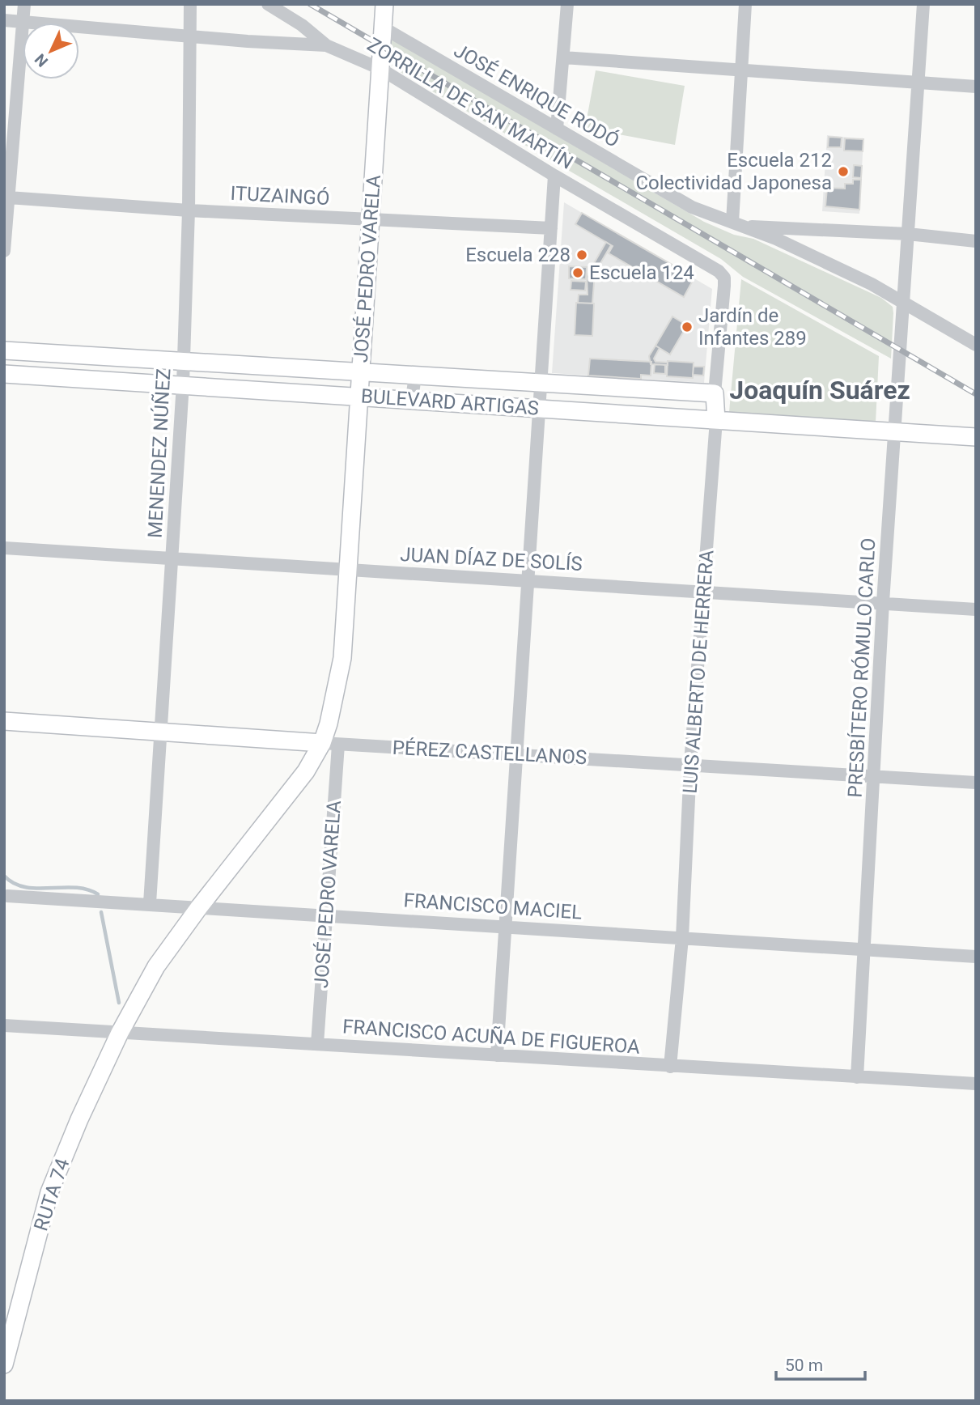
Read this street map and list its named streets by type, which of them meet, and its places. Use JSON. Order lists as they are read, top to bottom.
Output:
{
  "streets": {
    "street": [
      "JOSÉ ENRIQUE RODÓ",
      "ZORRILLA DE SAN MARTÍN",
      "ITUZAINGÓ",
      "JOSÉ PEDRO VARELA",
      "BULEVARD ARTIGAS",
      "MENENDEZ NÚÑEZ",
      "JUAN DÍAZ DE SOLÍS",
      "PRESBÍTERO RÓMULO CARLO",
      "LUIS ALBERTO DE HERRERA",
      "PÉREZ CASTELLANOS",
      "FRANCISCO MACIEL",
      "FRANCISCO ACUÑA DE FIGUEROA",
      "RUTA 74"
    ]
  },
  "crossings": [
    ["JOSÉ ENRIQUE RODÓ", "JOSÉ PEDRO VARELA"],
    ["JOSÉ ENRIQUE RODÓ", "PRESBÍTERO RÓMULO CARLO"],
    ["ZORRILLA DE SAN MARTÍN", "JOSÉ PEDRO VARELA"],
    ["ZORRILLA DE SAN MARTÍN", "MENENDEZ NÚÑEZ"],
    ["ZORRILLA DE SAN MARTÍN", "LUIS ALBERTO DE HERRERA"],
    ["ITUZAINGÓ", "JOSÉ PEDRO VARELA"],
    ["ITUZAINGÓ", "MENENDEZ NÚÑEZ"],
    ["JOSÉ PEDRO VARELA", "BULEVARD ARTIGAS"],
    ["JOSÉ PEDRO VARELA", "JUAN DÍAZ DE SOLÍS"],
    ["JOSÉ PEDRO VARELA", "PÉREZ CASTELLANOS"],
    ["JOSÉ PEDRO VARELA", "FRANCISCO MACIEL"],
    ["JOSÉ PEDRO VARELA", "FRANCISCO ACUÑA DE FIGUEROA"],
    ["JOSÉ PEDRO VARELA", "RUTA 74"],
    ["BULEVARD ARTIGAS", "MENENDEZ NÚÑEZ"],
    ["BULEVARD ARTIGAS", "PRESBÍTERO RÓMULO CARLO"],
    ["BULEVARD ARTIGAS", "LUIS ALBERTO DE HERRERA"],
    ["MENENDEZ NÚÑEZ", "JUAN DÍAZ DE SOLÍS"],
    ["MENENDEZ NÚÑEZ", "PÉREZ CASTELLANOS"],
    ["MENENDEZ NÚÑEZ", "FRANCISCO MACIEL"],
    ["JUAN DÍAZ DE SOLÍS", "PRESBÍTERO RÓMULO CARLO"],
    ["JUAN DÍAZ DE SOLÍS", "LUIS ALBERTO DE HERRERA"],
    ["PRESBÍTERO RÓMULO CARLO", "PÉREZ CASTELLANOS"],
    ["PRESBÍTERO RÓMULO CARLO", "FRANCISCO MACIEL"],
    ["PRESBÍTERO RÓMULO CARLO", "FRANCISCO ACUÑA DE FIGUEROA"],
    ["LUIS ALBERTO DE HERRERA", "PÉREZ CASTELLANOS"],
    ["LUIS ALBERTO DE HERRERA", "FRANCISCO MACIEL"],
    ["LUIS ALBERTO DE HERRERA", "FRANCISCO ACUÑA DE FIGUEROA"],
    ["FRANCISCO MACIEL", "RUTA 74"],
    ["FRANCISCO ACUÑA DE FIGUEROA", "RUTA 74"]
  ],
  "districts": ["Joaquín Suárez"],
  "places": [
    "Escuela 212 Colectividad Japonesa",
    "Escuela 228",
    "Escuela 124",
    "Jardín de Infantes 289"
  ],
  "scale_bar": "50 m",
  "north": "bottom left"
}
